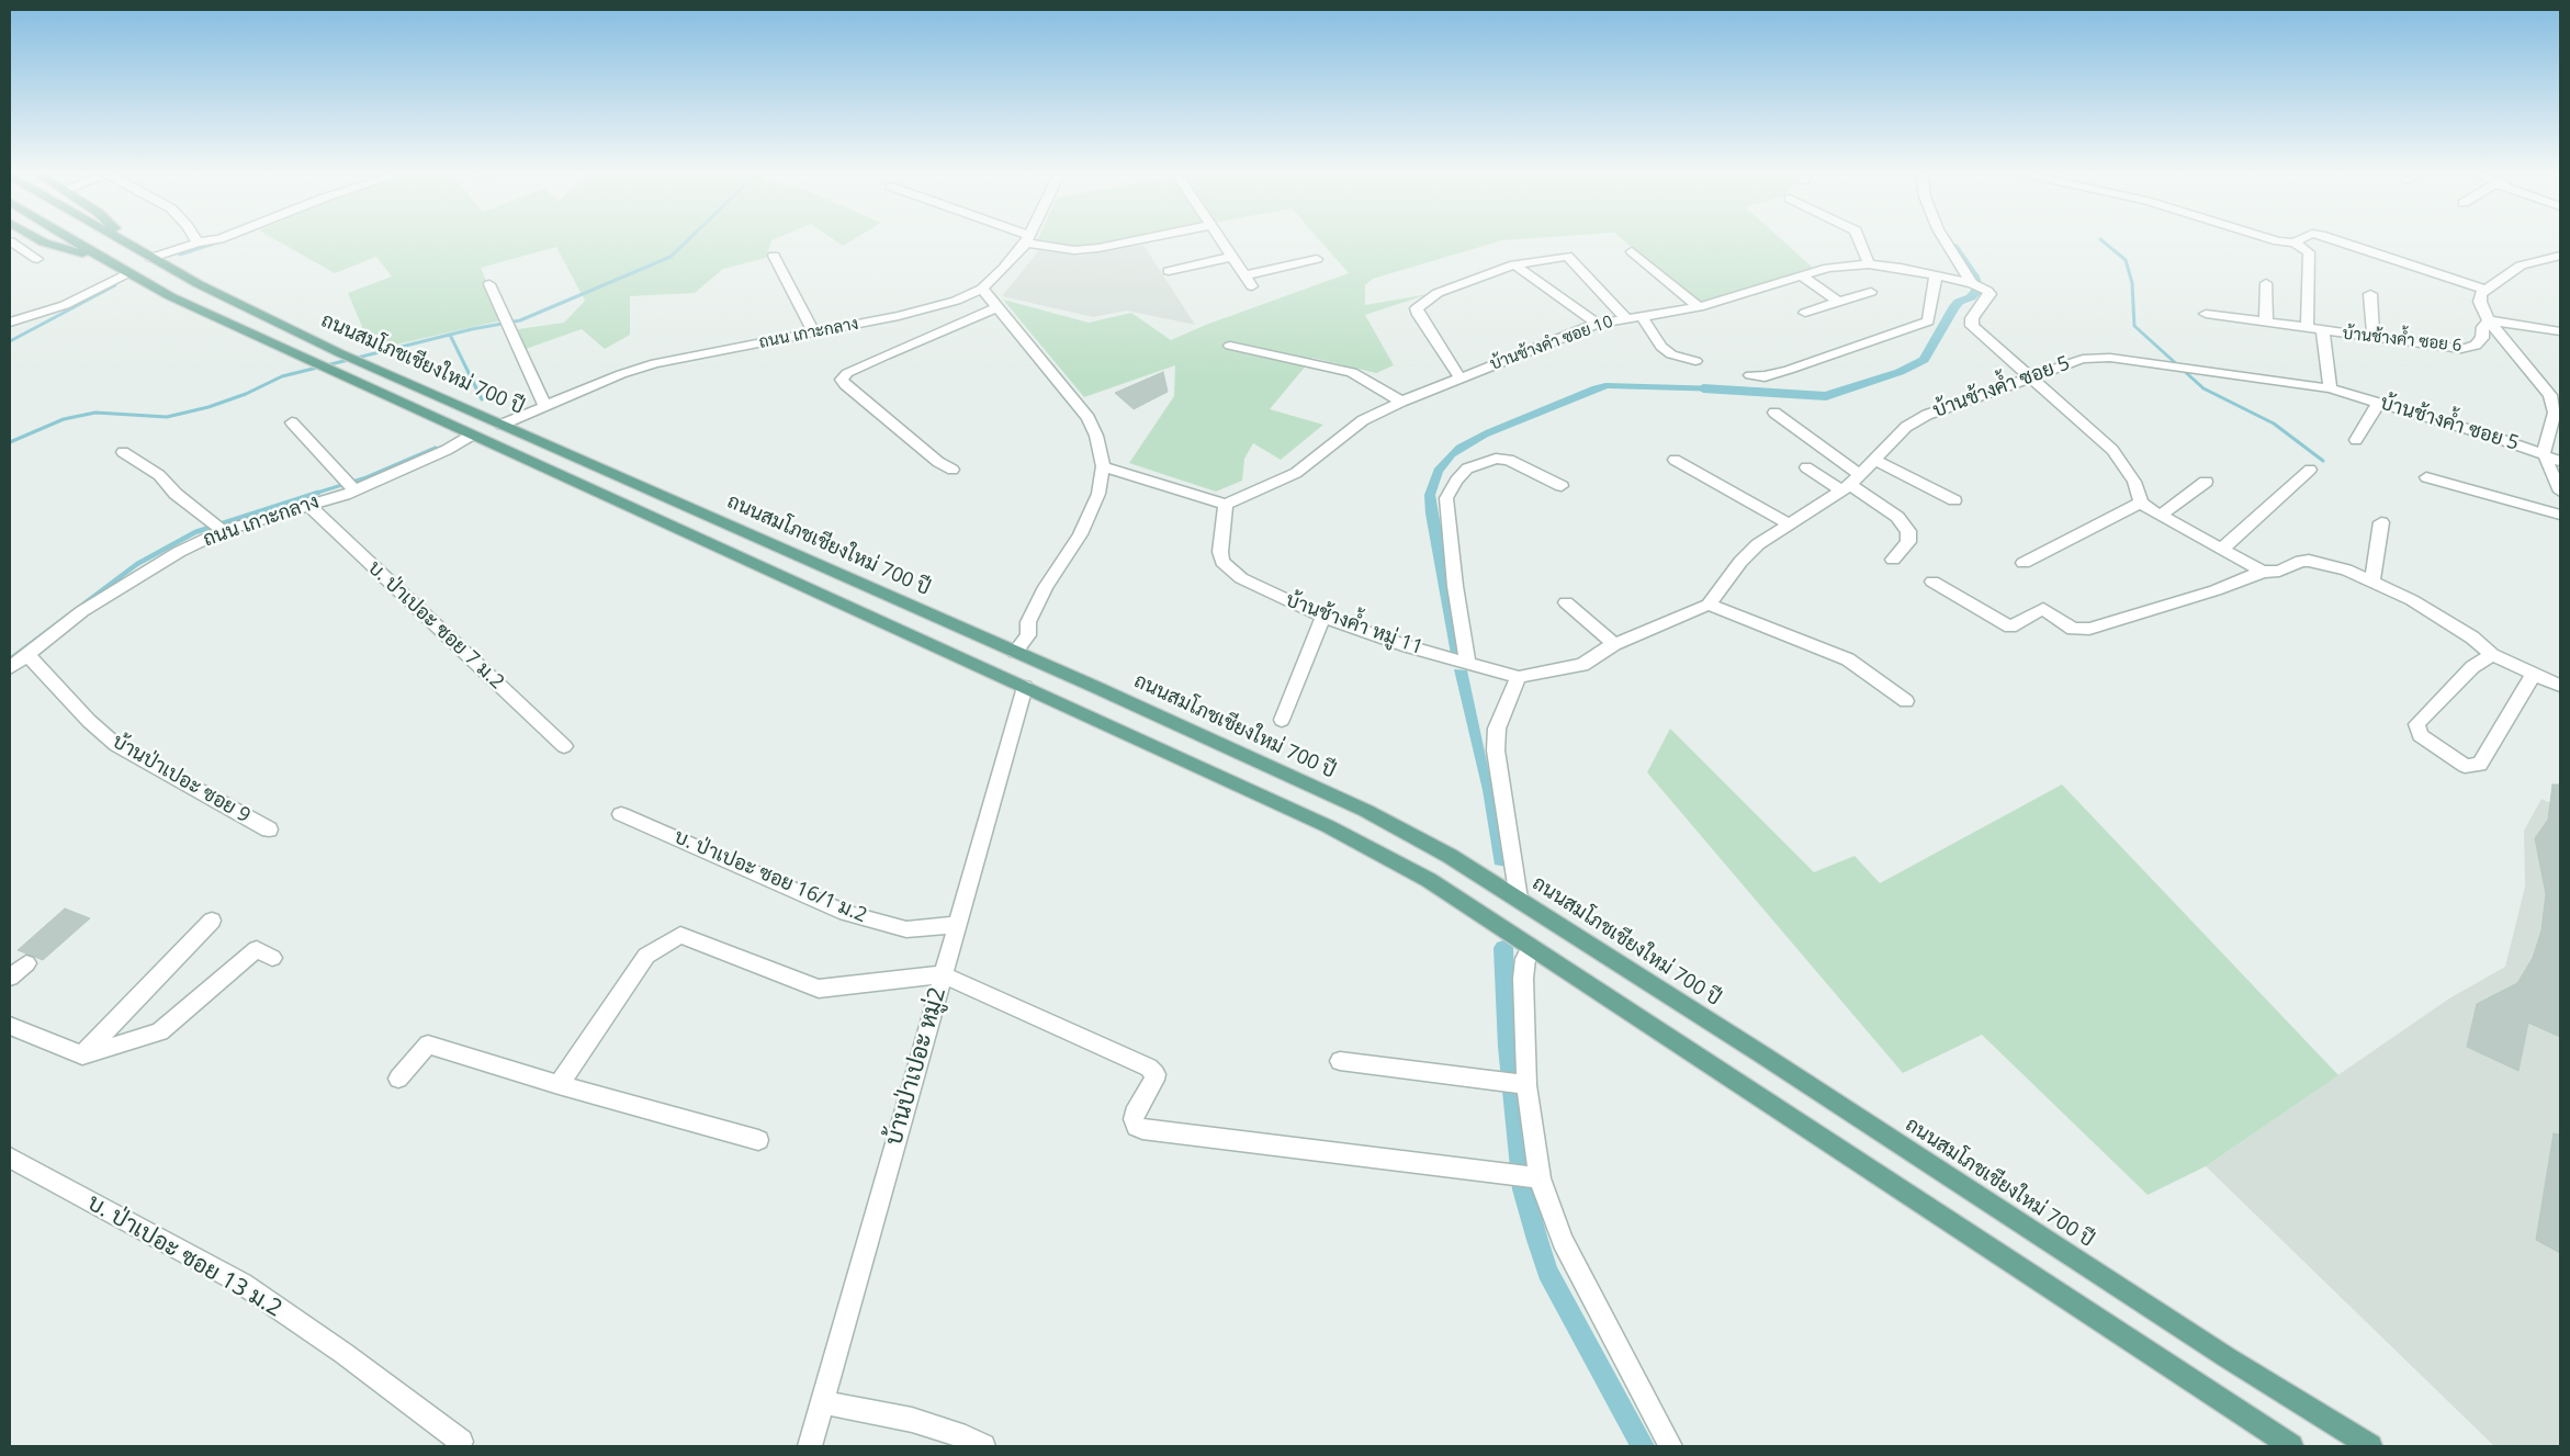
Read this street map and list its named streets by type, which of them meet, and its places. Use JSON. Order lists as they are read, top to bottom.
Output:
{
  "streets": {
    "main road": ["ถนนสมโภชเชียงใหม่ 700 ปี"],
    "street": [
      "ถนน เกาะกลาง",
      "บ้านช้างค้ำ ซอย 6",
      "บ้านช้างคำ ซอย 10",
      "บ้านช้างค้ำ ซอย 5",
      "บ้านช้างค้ำ หมู่ 11",
      "บ. ป่าเปอะ ซอย 7 ม.2",
      "บ้านป่าเปอะ ซอย 9",
      "บ. ป่าเปอะ ซอย 16/1 ม.2",
      "บ้านป่าเปอะ หมู่2",
      "บ. ป่าเปอะ ซอย 13 ม.2"
    ]
  },
  "crossings": [
    ["ถนน เกาะกลาง", "ถนนสมโภชเชียงใหม่ 700 ปี"],
    ["ถนน เกาะกลาง", "บ. ป่าเปอะ ซอย 7 ม.2"],
    ["ถนน เกาะกลาง", "บ้านป่าเปอะ ซอย 9"],
    ["บ้านช้างค้ำ ซอย 6", "บ้านช้างค้ำ ซอย 5"],
    ["บ้านช้างคำ ซอย 10", "บ้านช้างค้ำ หมู่ 11"],
    ["บ. ป่าเปอะ ซอย 16/1 ม.2", "บ้านป่าเปอะ หมู่2"]
  ]
}
